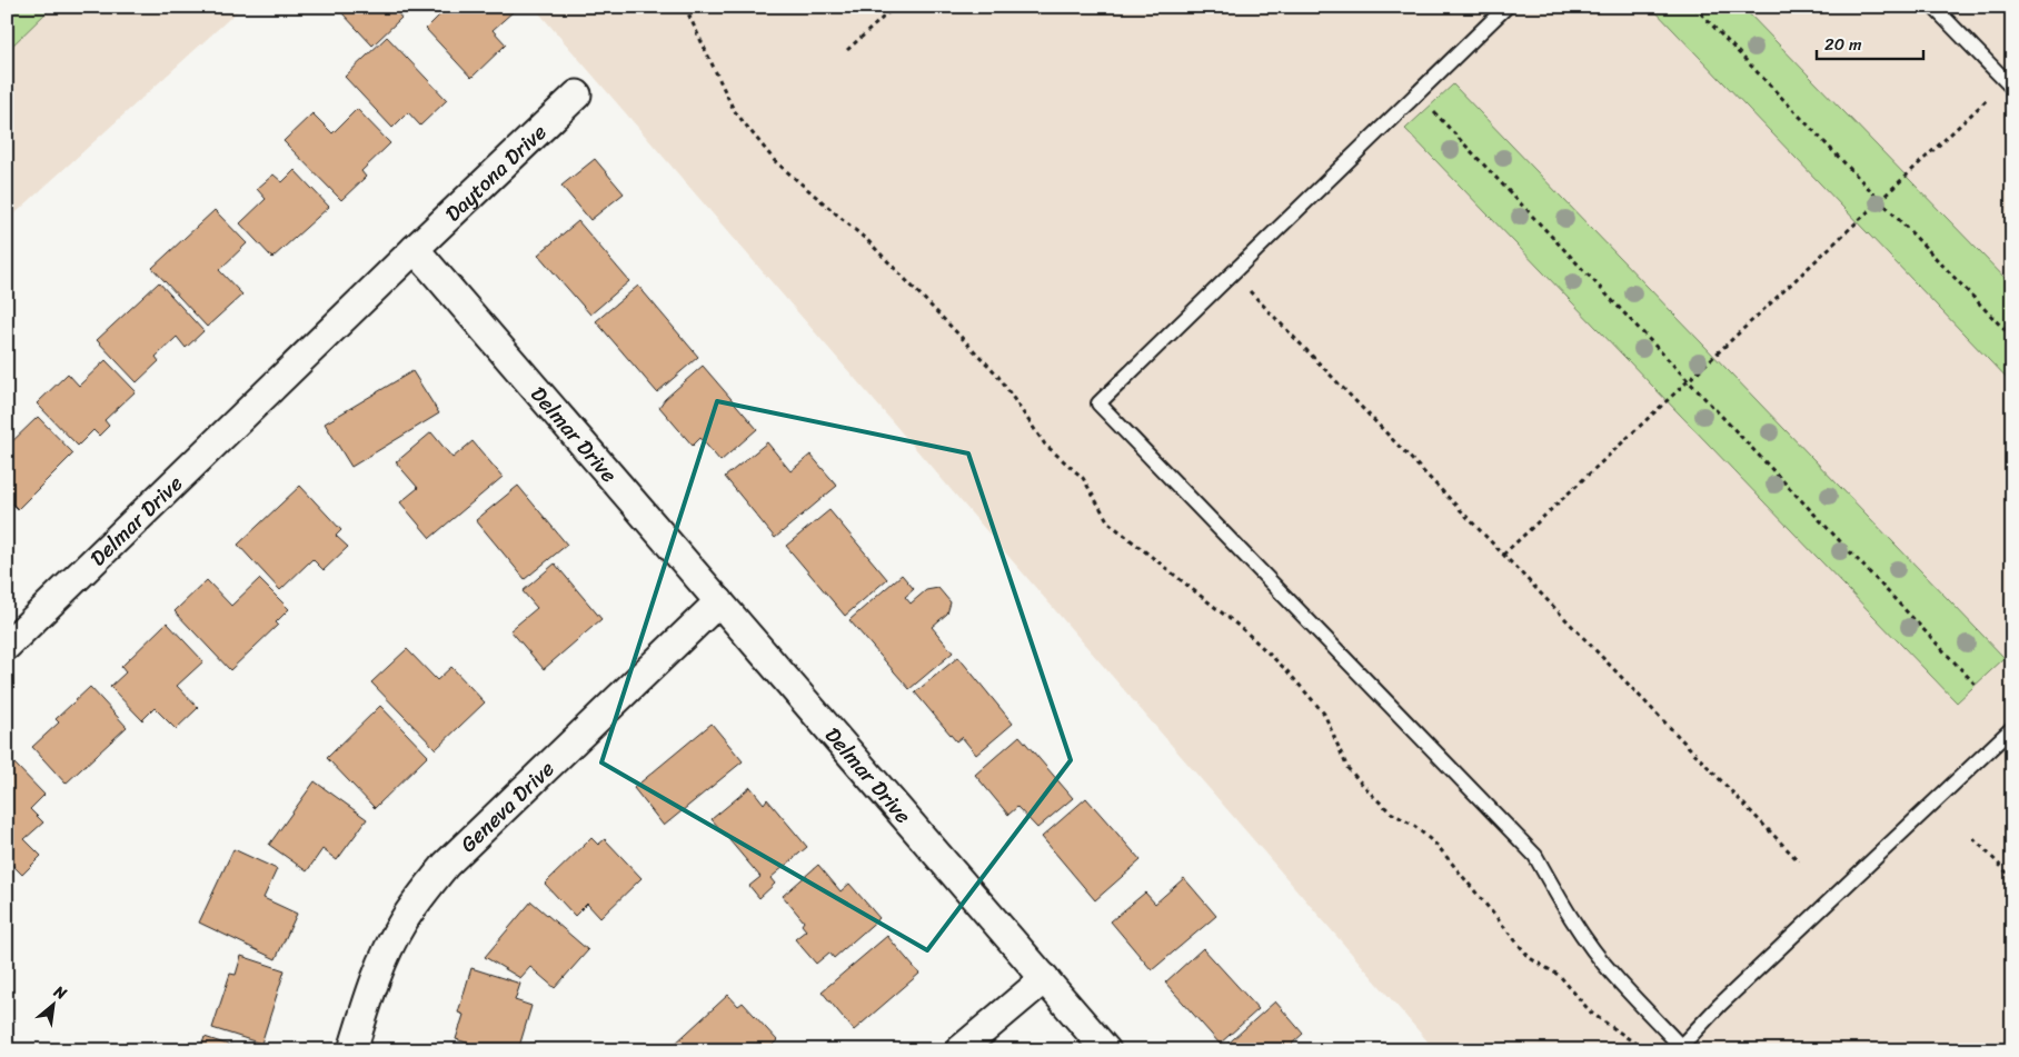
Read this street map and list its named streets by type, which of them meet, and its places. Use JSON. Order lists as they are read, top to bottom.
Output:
{
  "streets": {
    "street": ["Daytona Drive", "Delmar Drive", "Geneva Drive"]
  },
  "crossings": [
    ["Daytona Drive", "Delmar Drive"],
    ["Delmar Drive", "Geneva Drive"]
  ],
  "scale_bar": "20 m",
  "north": "top right"
}
